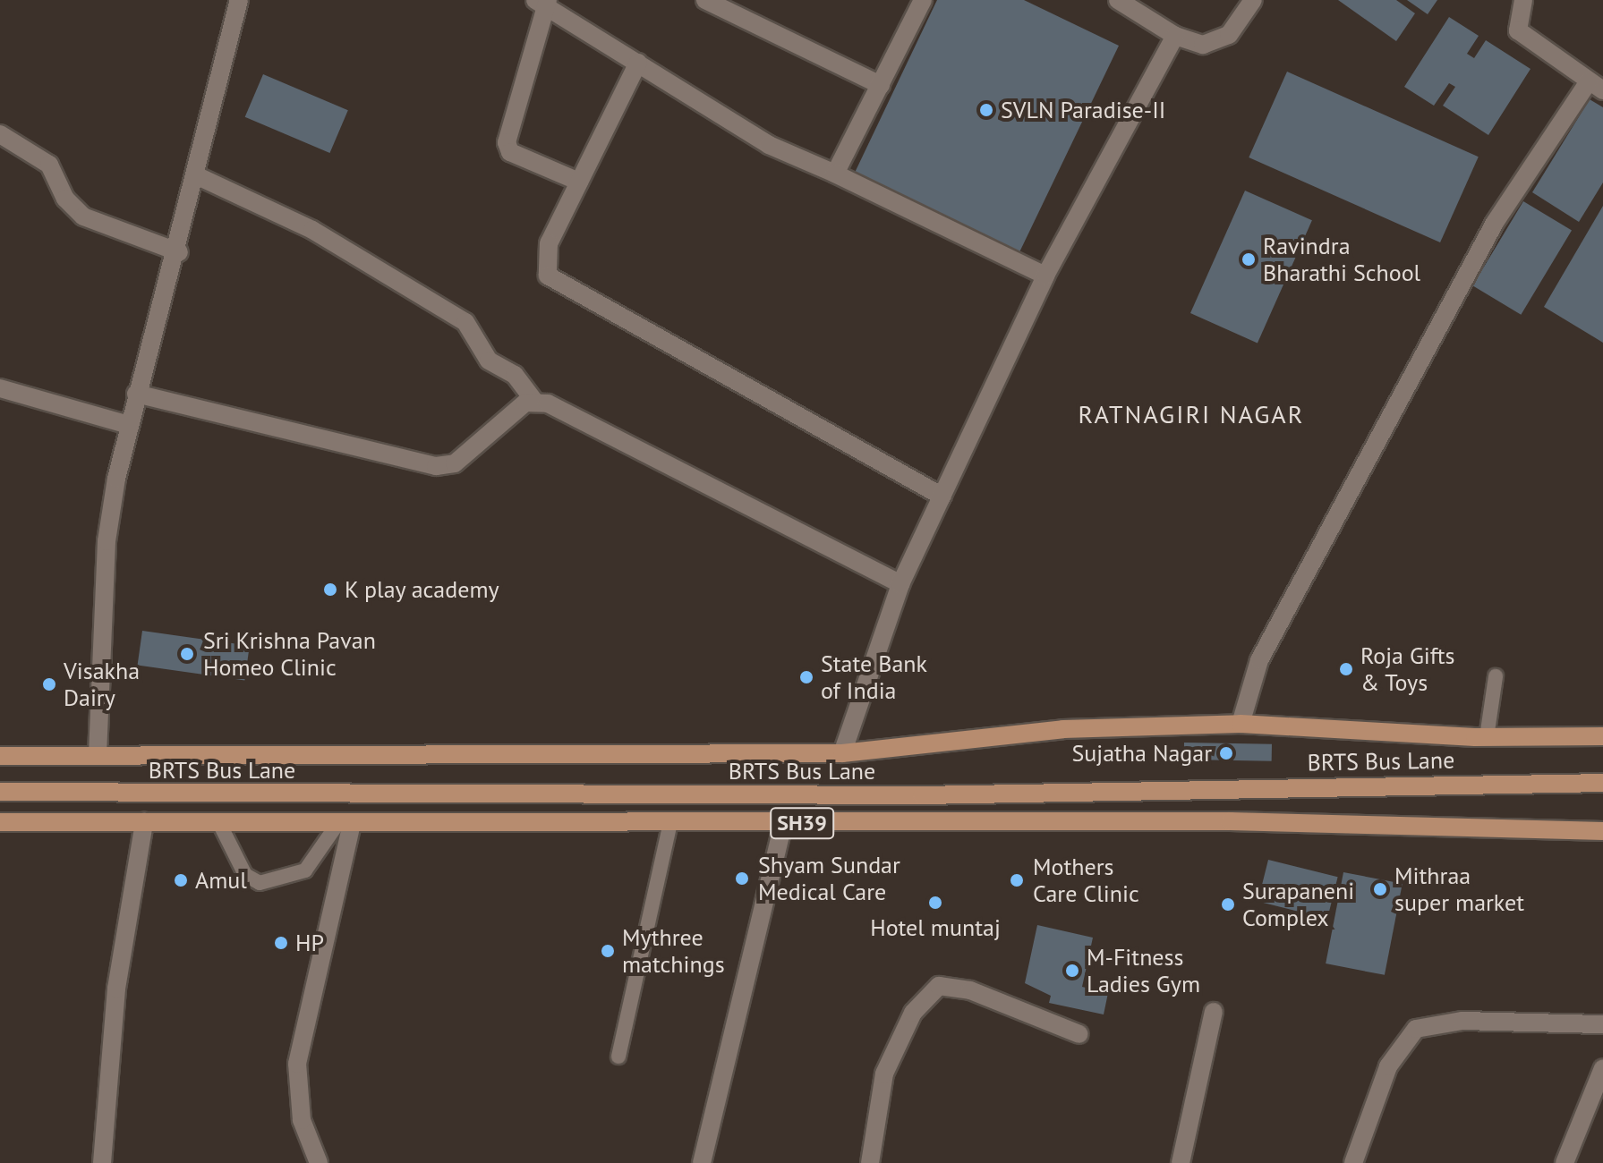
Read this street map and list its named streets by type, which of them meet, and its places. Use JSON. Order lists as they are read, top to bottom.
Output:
{
  "streets": {
    "main road": ["BRTS Bus Lane", "SH39"]
  },
  "districts": ["RATNAGIRI NAGAR"],
  "places": [
    "SVLN Paradise-II",
    "Ravindra Bharathi School",
    "K play academy",
    "Sri Krishna Pavan Homeo Clinic",
    "Roja Gifts & Toys",
    "State Bank of India",
    "Visakha Dairy",
    "Sujatha Nagar",
    "Shyam Sundar Medical Care",
    "Amul",
    "Mothers Care Clinic",
    "Mithraa super market",
    "Hotel muntaj",
    "Surapaneni Complex",
    "HP",
    "Mythree matchings",
    "M-Fitness Ladies Gym"
  ]
}
